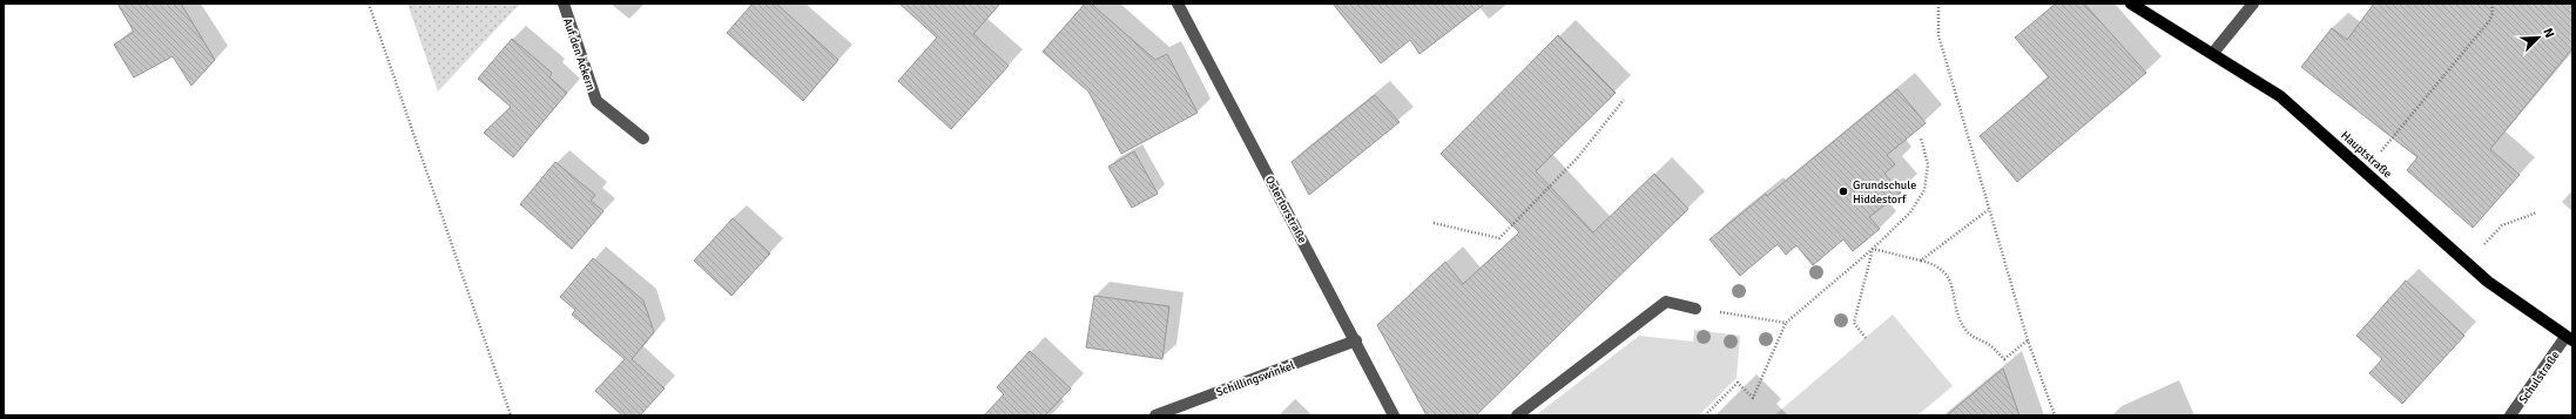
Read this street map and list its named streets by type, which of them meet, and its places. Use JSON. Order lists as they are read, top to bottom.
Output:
{
  "streets": {
    "main road": ["Hauptstraße"],
    "street": [
      "Auf den Äckern",
      "Ostertorstraße",
      "Schulstraße",
      "Schillingswinkel"
    ]
  },
  "crossings": [
    ["Hauptstraße", "Schulstraße"],
    ["Ostertorstraße", "Schillingswinkel"]
  ],
  "places": ["Grundschule Hiddestorf"],
  "north": "top right"
}
